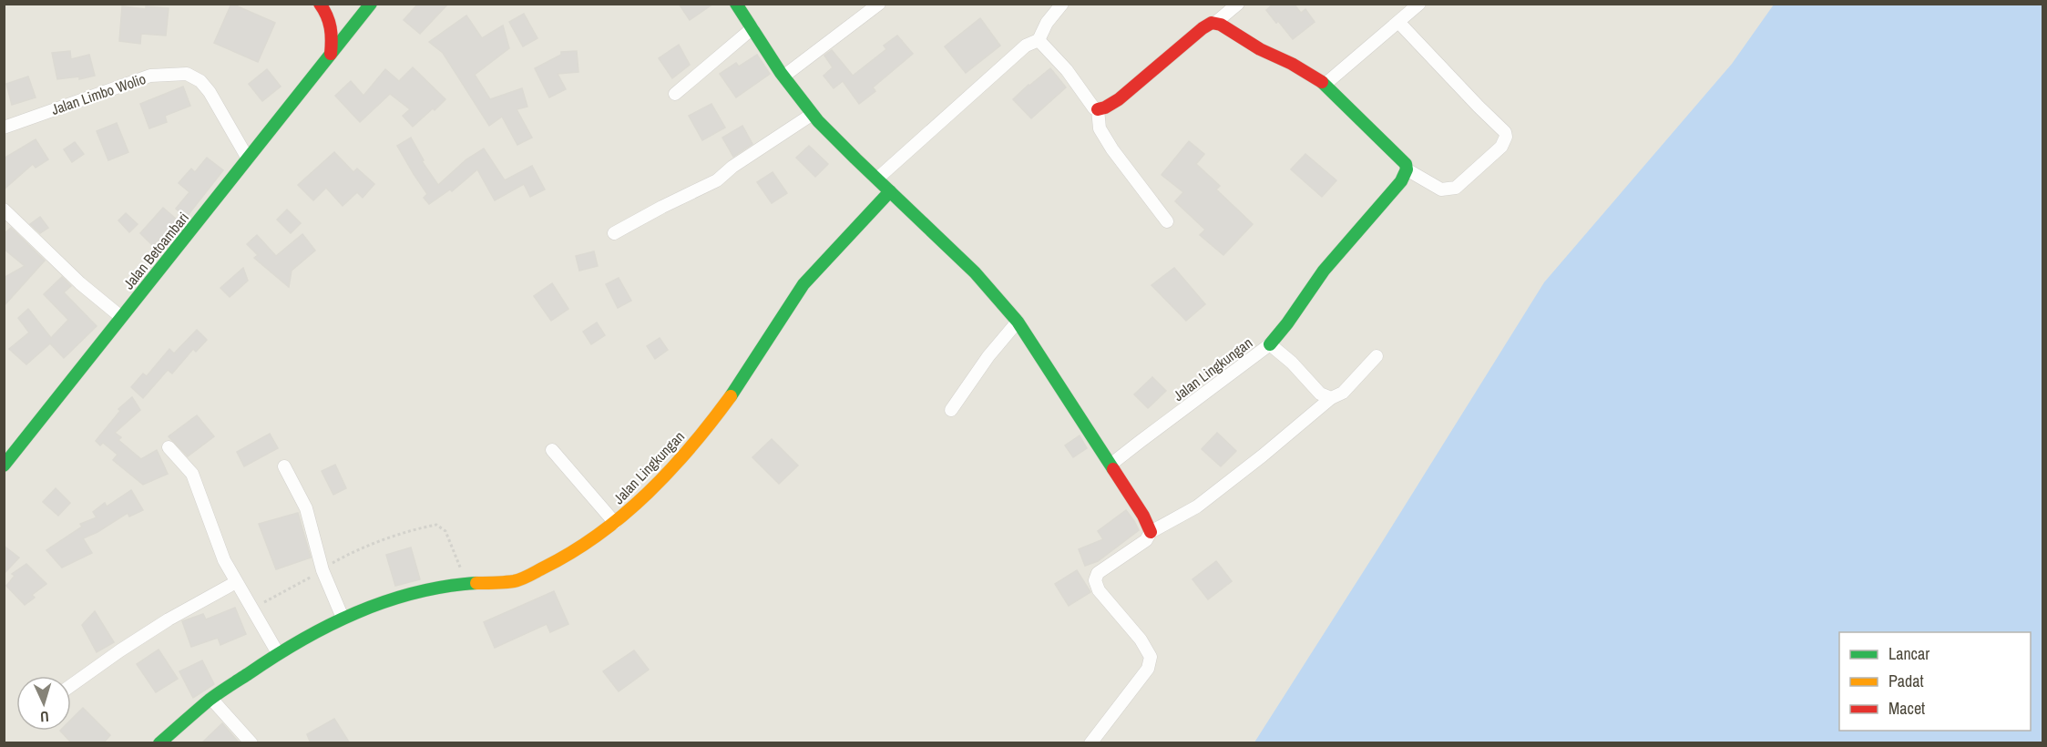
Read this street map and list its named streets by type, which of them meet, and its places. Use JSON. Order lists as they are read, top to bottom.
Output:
{
  "streets": {
    "street": ["Jalan Limbo Wolio", "Jalan Betoambari", "Jalan Lingkungan"]
  },
  "crossings": [
    ["Jalan Limbo Wolio", "Jalan Betoambari"]
  ],
  "legend": ["Lancar", "Padat", "Macet"],
  "north": "bottom"
}
